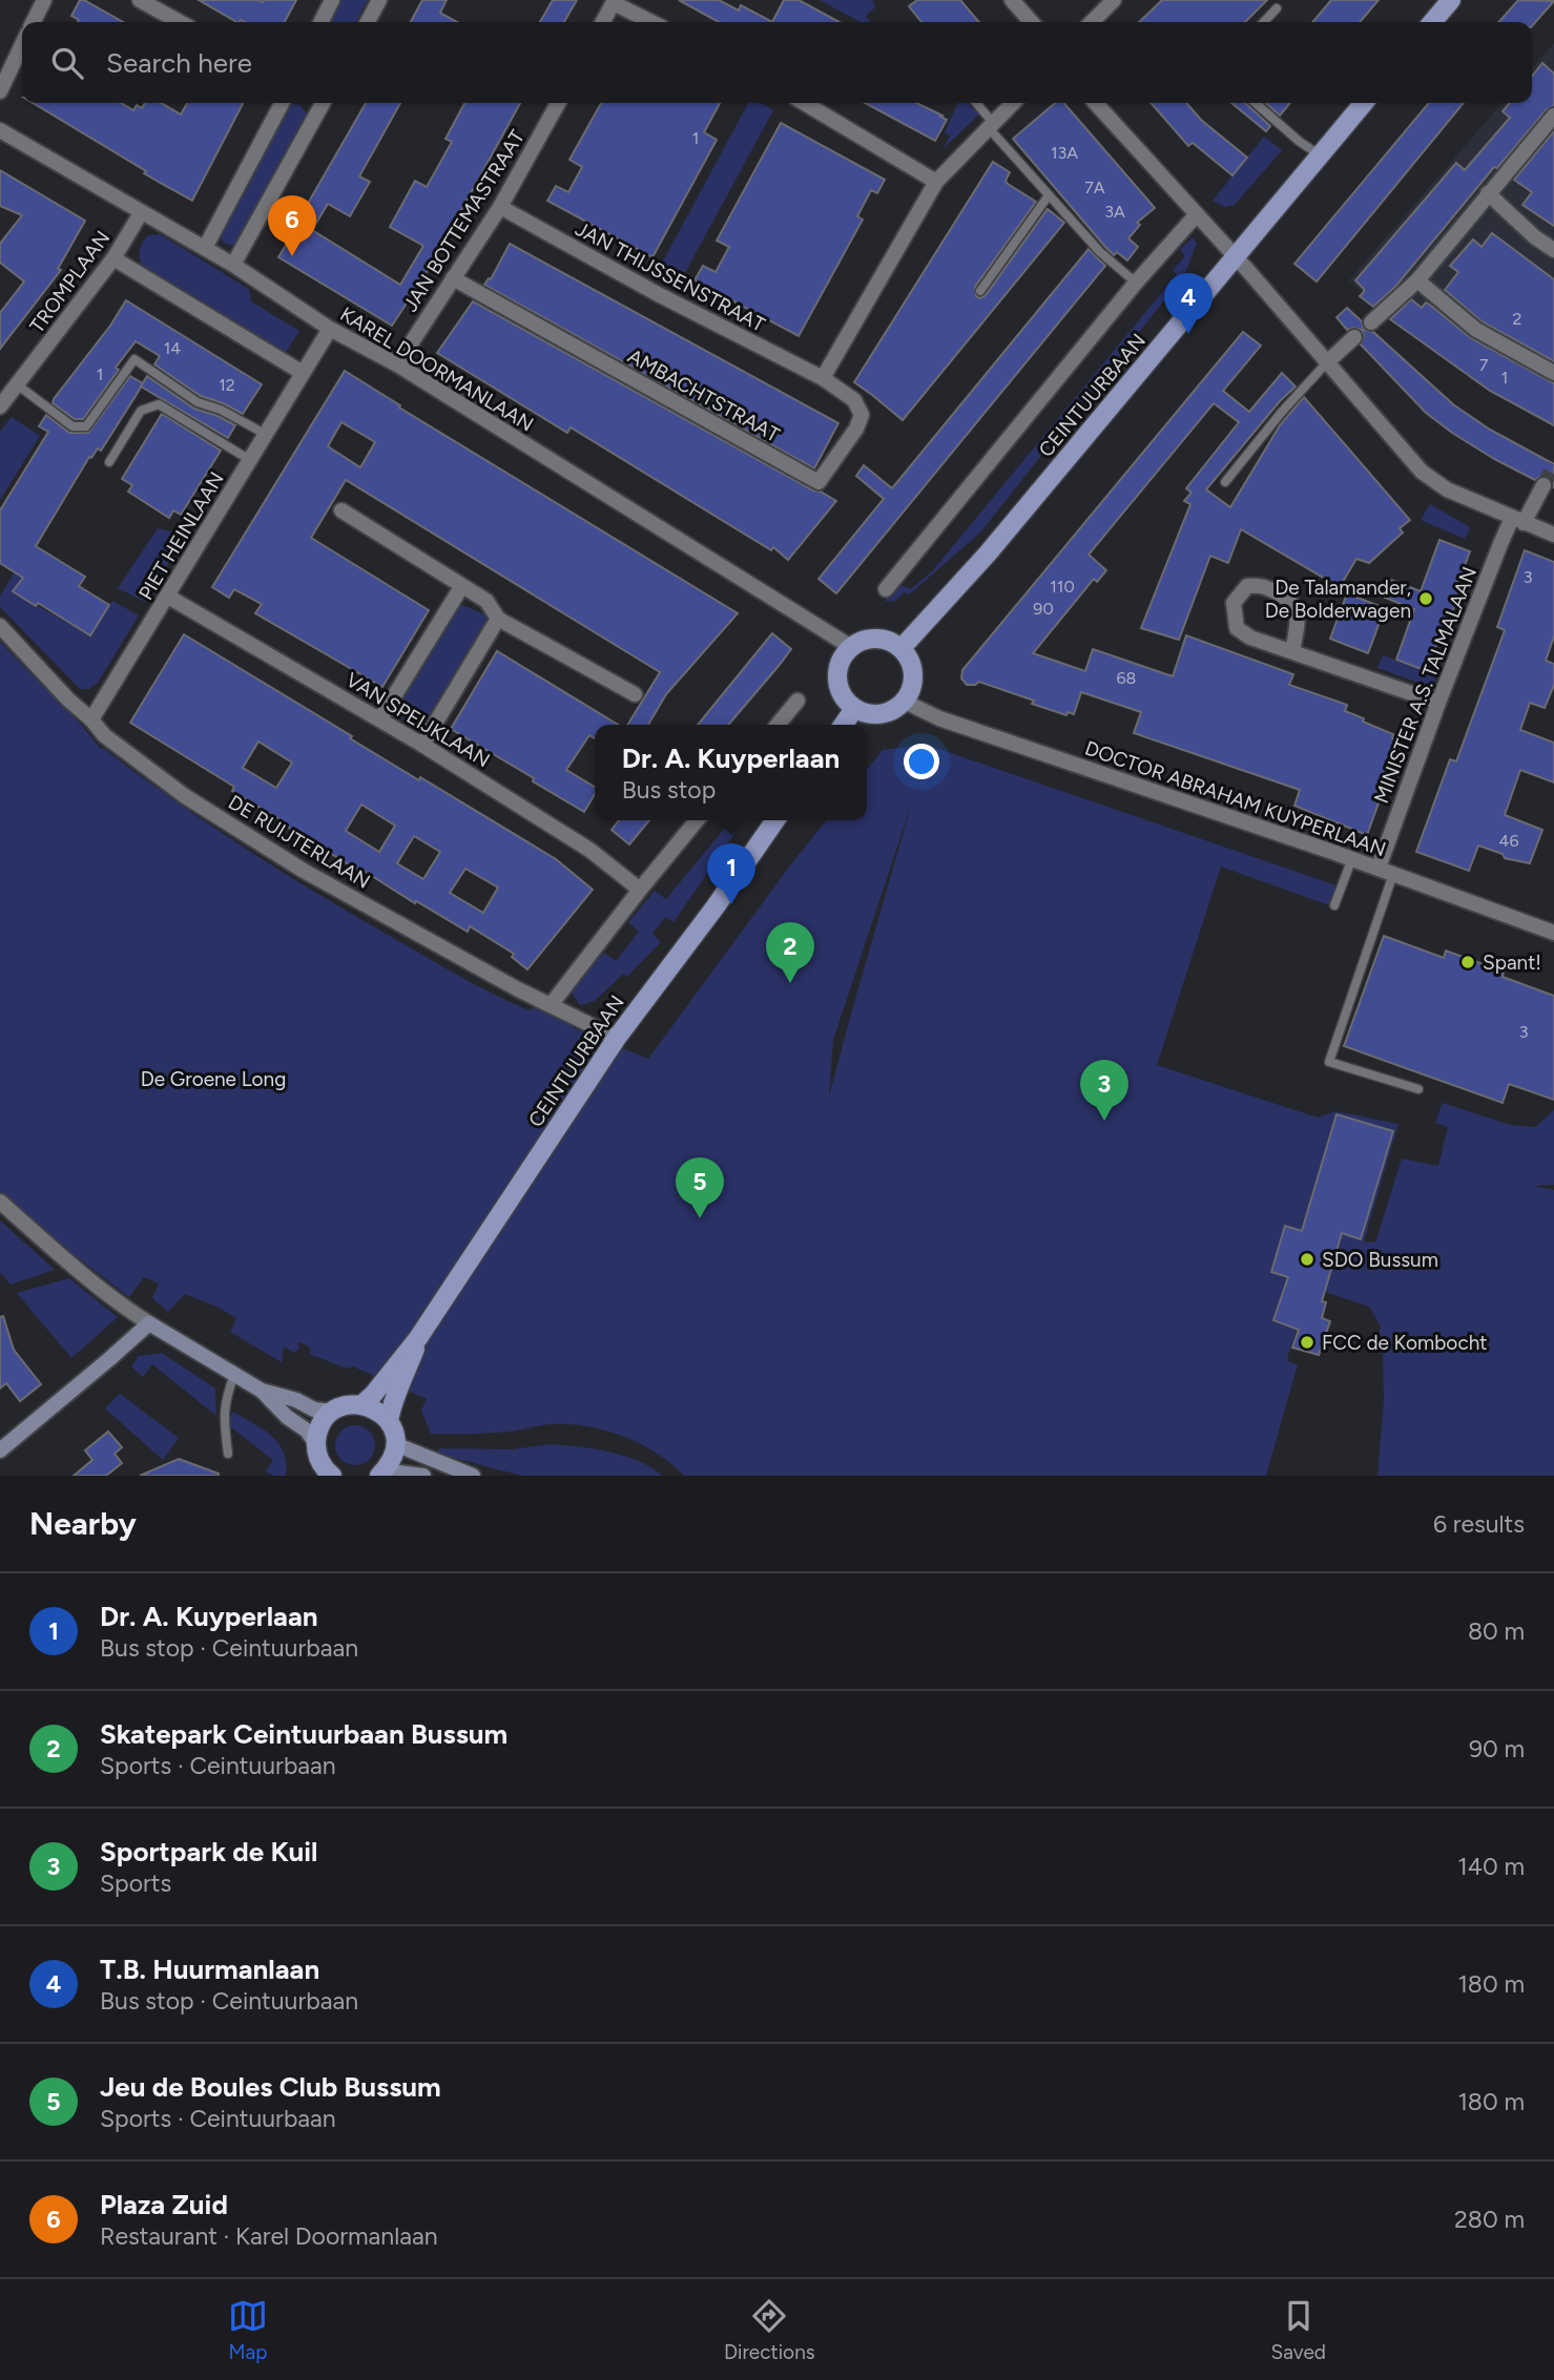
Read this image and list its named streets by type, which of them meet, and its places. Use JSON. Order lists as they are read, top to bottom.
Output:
{
  "streets": {
    "main road": ["CEINTUURBAAN"],
    "street": [
      "JAN BOTTEMASTRAAT",
      "JAN THIJSSENSTRAAT",
      "TROMPLAAN",
      "KAREL DOORMANLAAN",
      "AMBACHTSTRAAT",
      "PIET HEINLAAN",
      "MINISTER A.S. TALMALAAN",
      "VAN SPEIJKLAAN",
      "DOCTOR ABRAHAM KUYPERLAAN",
      "DE RUIJTERLAAN"
    ]
  },
  "crossings": [
    ["JAN BOTTEMASTRAAT", "JAN THIJSSENSTRAAT"],
    ["JAN BOTTEMASTRAAT", "KAREL DOORMANLAAN"],
    ["JAN BOTTEMASTRAAT", "AMBACHTSTRAAT"],
    ["JAN THIJSSENSTRAAT", "AMBACHTSTRAAT"],
    ["TROMPLAAN", "KAREL DOORMANLAAN"],
    ["KAREL DOORMANLAAN", "CEINTUURBAAN"],
    ["KAREL DOORMANLAAN", "PIET HEINLAAN"],
    ["KAREL DOORMANLAAN", "DOCTOR ABRAHAM KUYPERLAAN"],
    ["CEINTUURBAAN", "DOCTOR ABRAHAM KUYPERLAAN"],
    ["CEINTUURBAAN", "DE RUIJTERLAAN"],
    ["PIET HEINLAAN", "VAN SPEIJKLAAN"],
    ["PIET HEINLAAN", "DE RUIJTERLAAN"],
    ["MINISTER A.S. TALMALAAN", "DOCTOR ABRAHAM KUYPERLAAN"]
  ],
  "parks": ["De Groene Long"],
  "places": [
    "De Talamander, De Bolderwagen",
    "Spant!",
    "SDO Bussum",
    "FCC de Kombocht"
  ],
  "house_numbers": [
    "1",
    "13A",
    "7A",
    "3A",
    "2",
    "14",
    "7",
    "1",
    "1",
    "12",
    "3",
    "110",
    "90",
    "68",
    "46",
    "3"
  ],
  "page": {
    "search": "Search here",
    "pins": [
      "6",
      "4",
      "1",
      "2",
      "3",
      "5"
    ],
    "popup": ["Dr. A. Kuyperlaan", "Bus stop"],
    "heading": ["Nearby", "6 results"],
    "list": [
      {
        "mark": "1",
        "name": "Dr. A. Kuyperlaan",
        "note": "Bus stop · Ceintuurbaan",
        "value": "80 m"
      },
      {
        "mark": "2",
        "name": "Skatepark Ceintuurbaan Bussum",
        "note": "Sports · Ceintuurbaan",
        "value": "90 m"
      },
      {
        "mark": "3",
        "name": "Sportpark de Kuil",
        "note": "Sports",
        "value": "140 m"
      },
      {
        "mark": "4",
        "name": "T.B. Huurmanlaan",
        "note": "Bus stop · Ceintuurbaan",
        "value": "180 m"
      },
      {
        "mark": "5",
        "name": "Jeu de Boules Club Bussum",
        "note": "Sports · Ceintuurbaan",
        "value": "180 m"
      },
      {
        "mark": "6",
        "name": "Plaza Zuid",
        "note": "Restaurant · Karel Doormanlaan",
        "value": "280 m"
      }
    ],
    "nav": ["Map", "Directions", "Saved"]
  }
}
